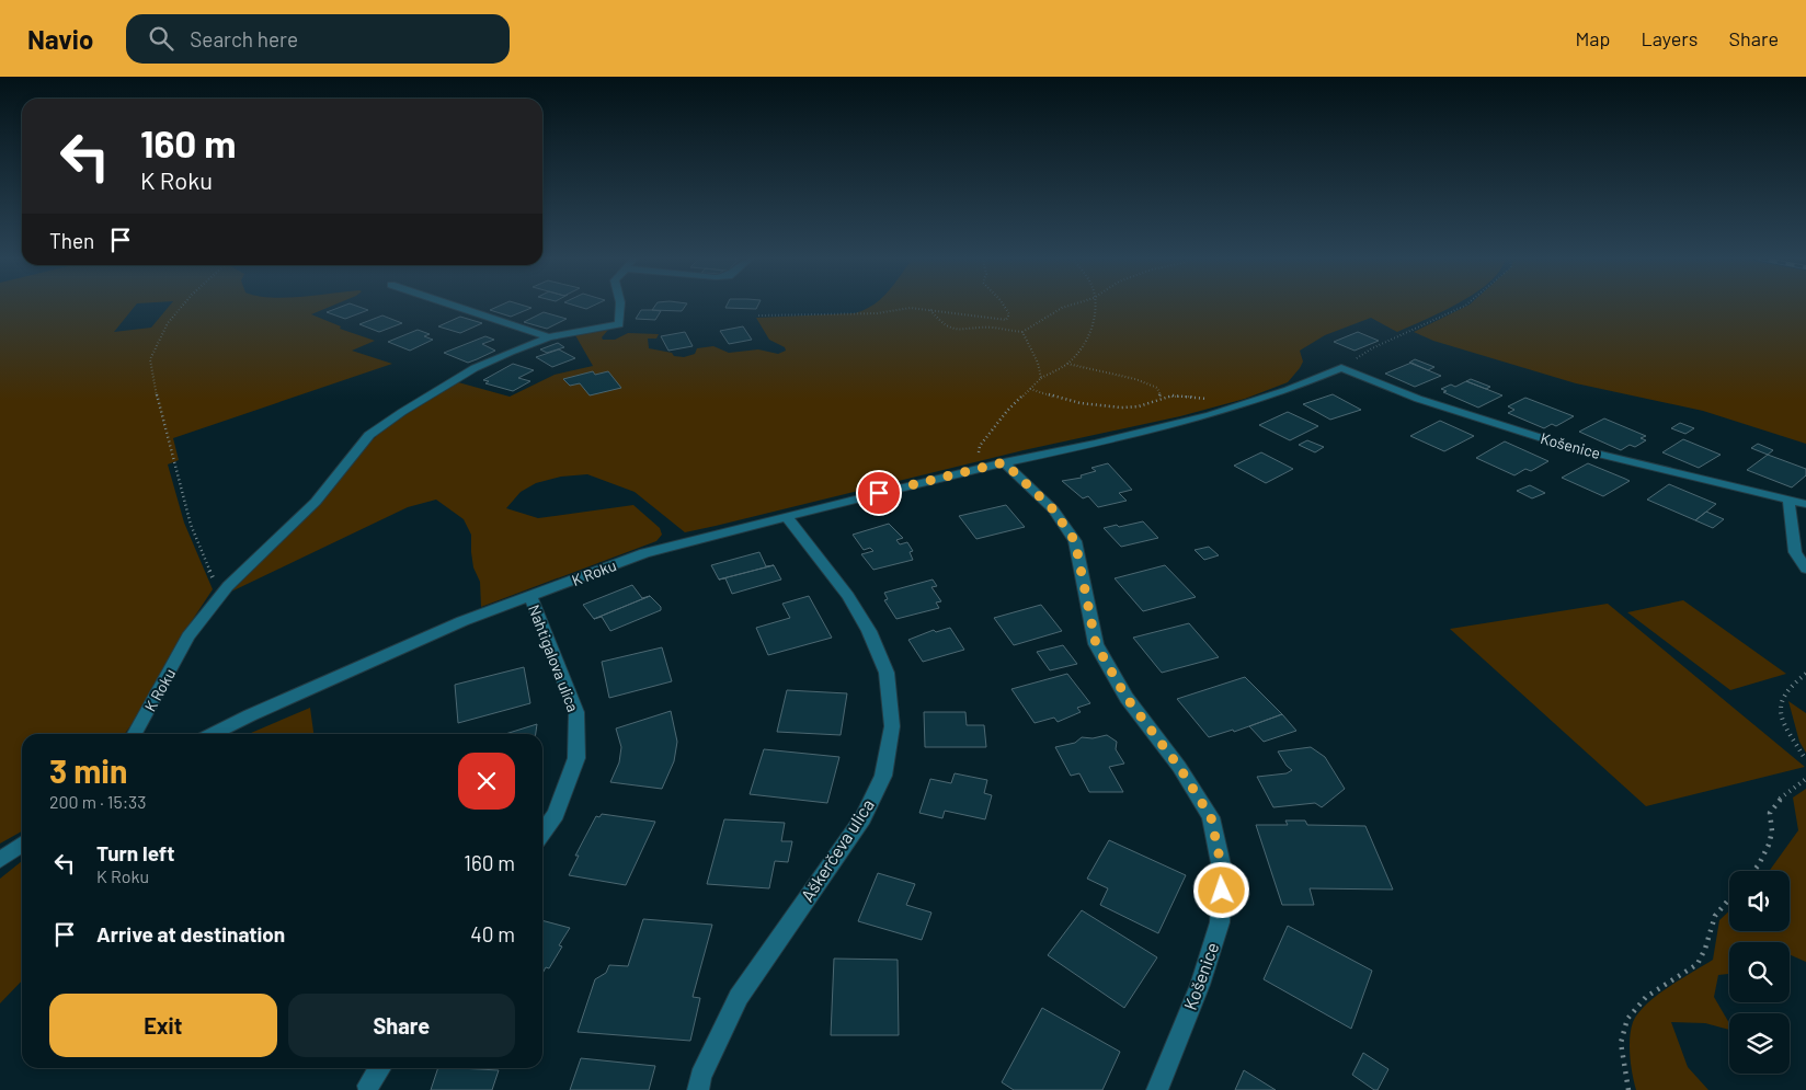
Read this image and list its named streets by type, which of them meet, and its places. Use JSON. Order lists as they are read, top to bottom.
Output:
{
  "streets": {
    "street": [
      "Košenice",
      "K Roku",
      "Nahtigalova ulica",
      "Aškerčeva ulica"
    ]
  },
  "crossings": [
    ["Košenice", "K Roku"],
    ["K Roku", "Nahtigalova ulica"],
    ["K Roku", "Aškerčeva ulica"]
  ],
  "page": {
    "header": "Navio",
    "search": "Search here",
    "nav": ["Map", "Layers", "Share"],
    "turn": ["160 m", "K Roku"],
    "then": "Then",
    "heading": ["3 min", "200 m · 15:33"],
    "list": [
      {
        "name": "Turn left",
        "note": "K Roku",
        "value": "160 m"
      },
      {
        "name": "Arrive at destination",
        "value": "40 m"
      }
    ],
    "buttons": ["Exit", "Share"]
  }
}
